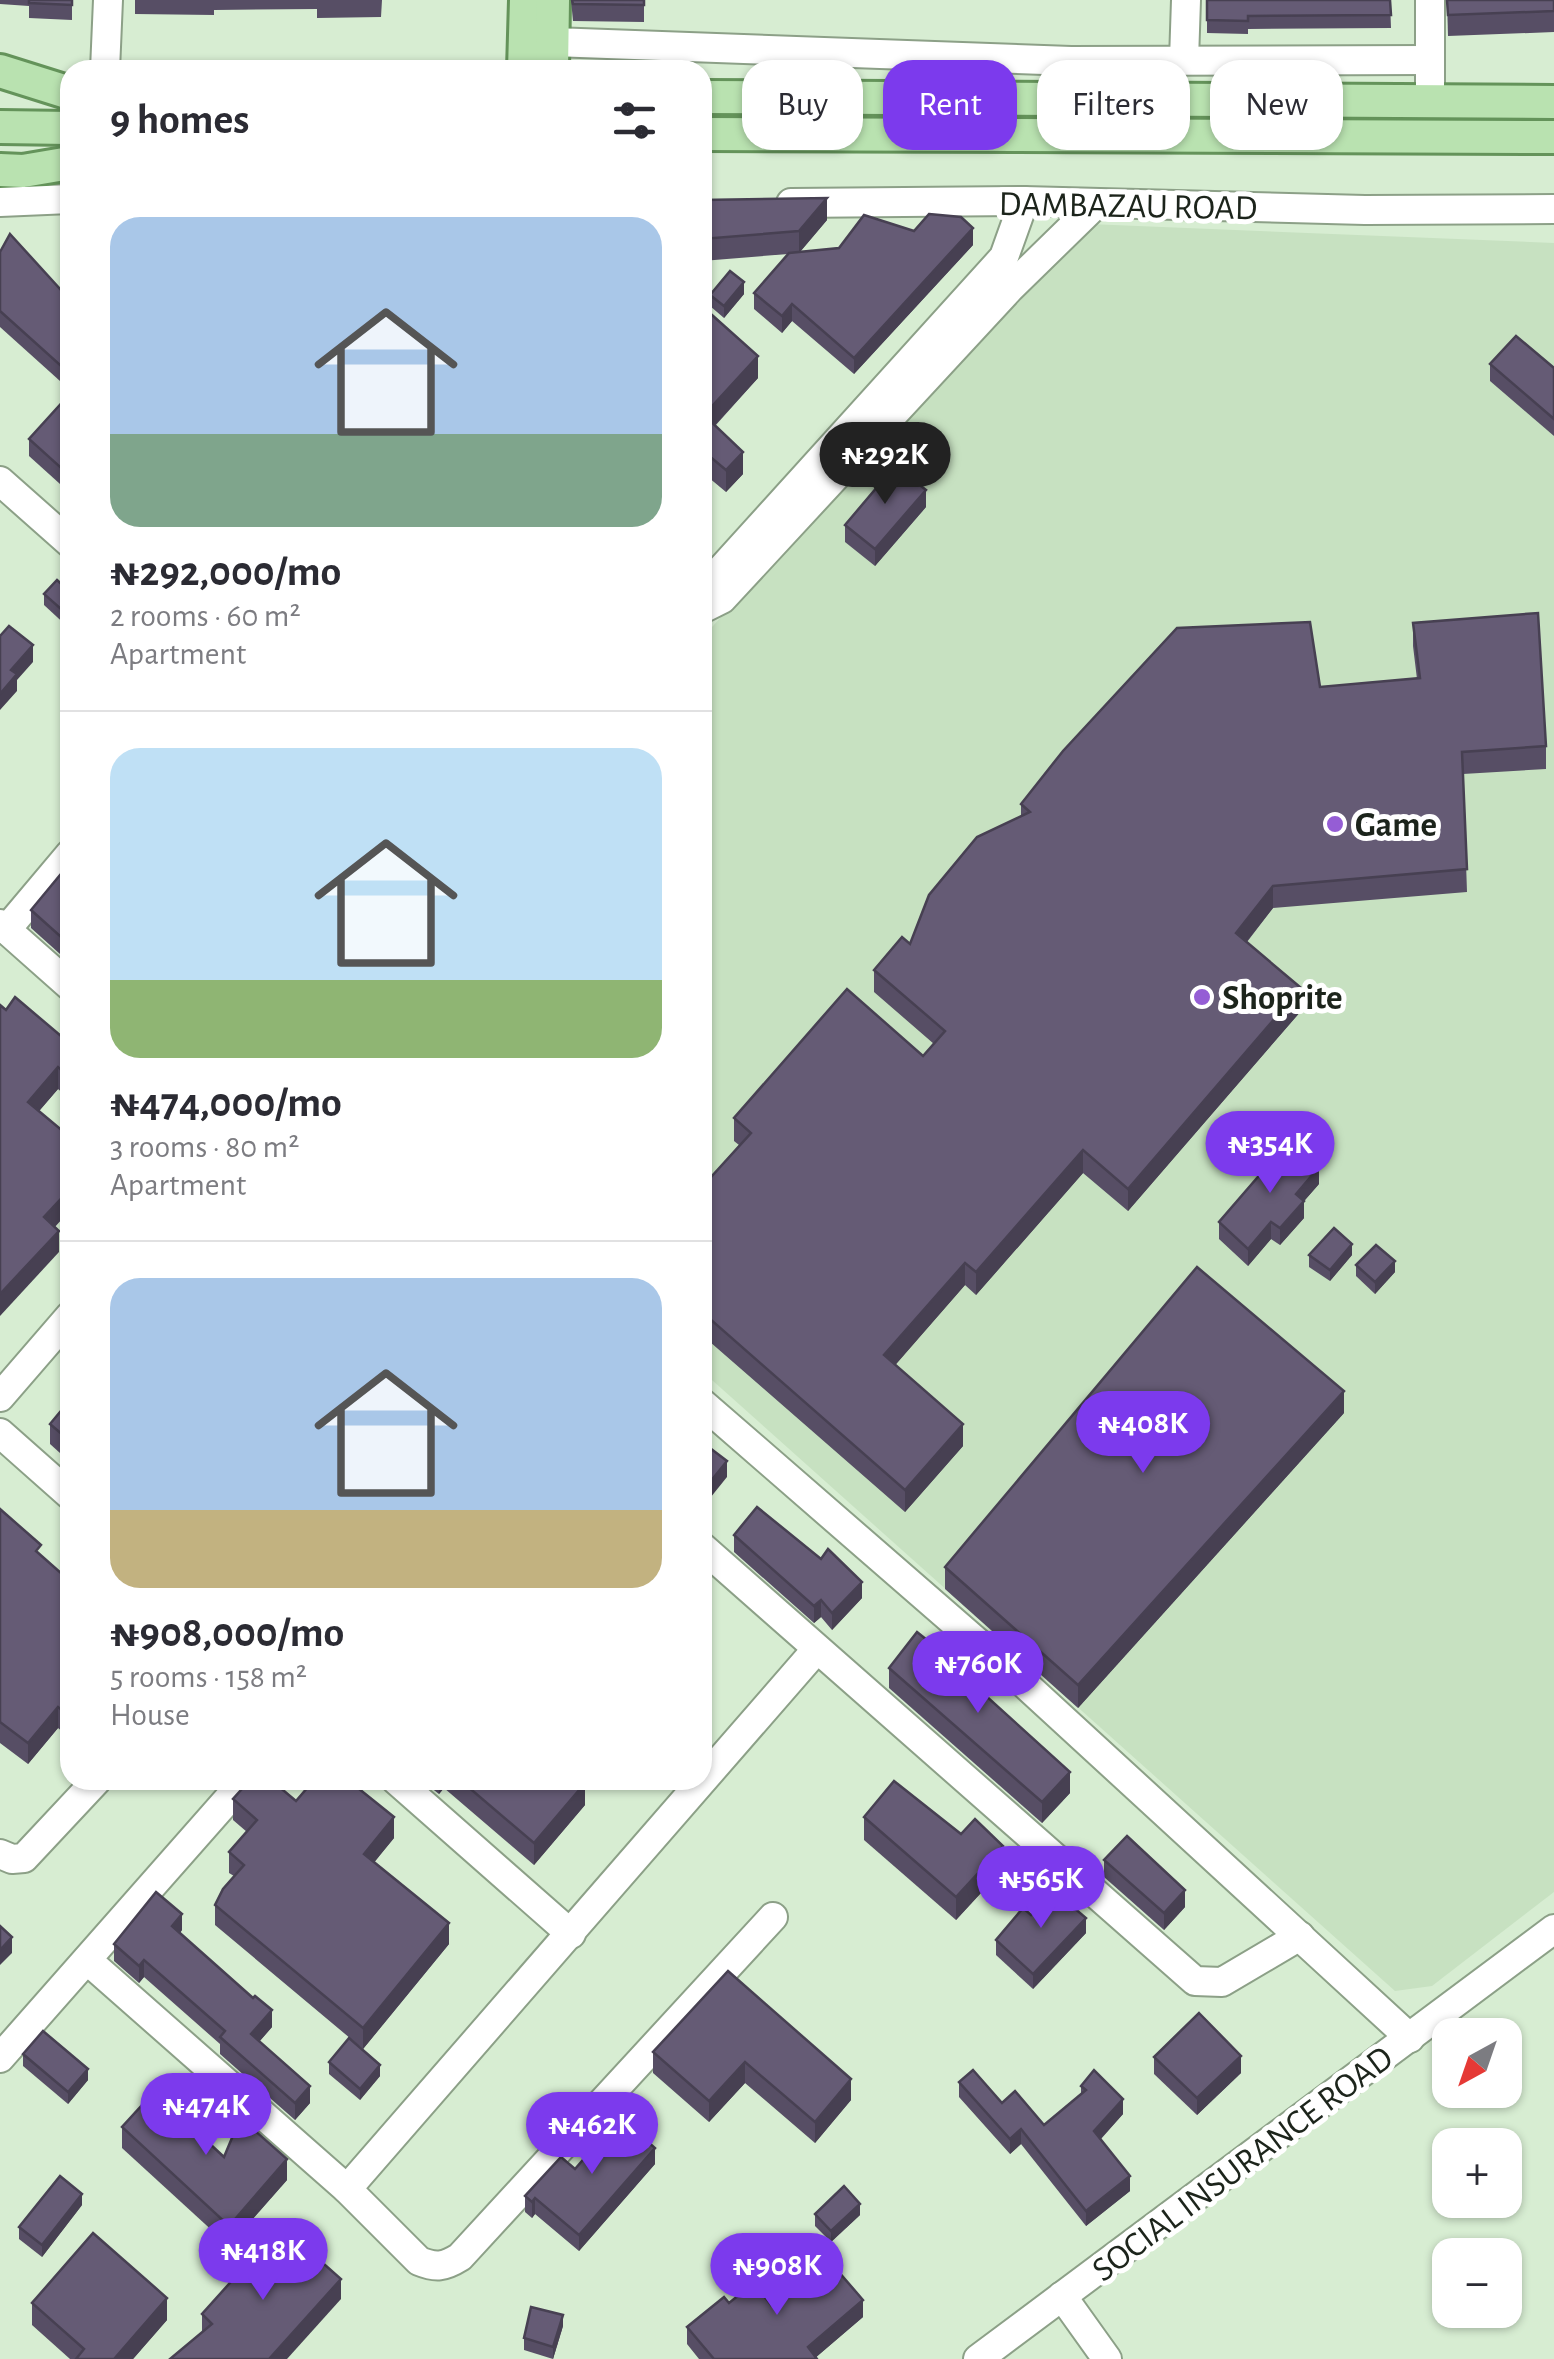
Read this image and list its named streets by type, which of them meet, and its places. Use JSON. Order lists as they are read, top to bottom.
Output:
{
  "streets": {
    "street": ["DAMBAZAU ROAD", "SOCIAL INSURANCE ROAD"]
  },
  "places": ["Game", "Shoprite"],
  "north": "bottom left",
  "page": {
    "chip": [
      "Buy",
      "Rent",
      "Filters",
      "New"
    ],
    "heading": "9 homes",
    "list": [
      {
        "name": "₦292,000/mo",
        "note": "2 rooms · 60 m² · Apartment"
      },
      {
        "name": "₦474,000/mo",
        "note": "3 rooms · 80 m² · Apartment"
      },
      {
        "name": "₦908,000/mo",
        "note": "5 rooms · 158 m² · House"
      }
    ],
    "price": [
      "₦292K",
      "₦354K",
      "₦408K",
      "₦760K",
      "₦565K",
      "₦474K",
      "₦462K",
      "₦418K",
      "₦908K"
    ],
    "map_buttons": ["+", "−"]
  }
}
